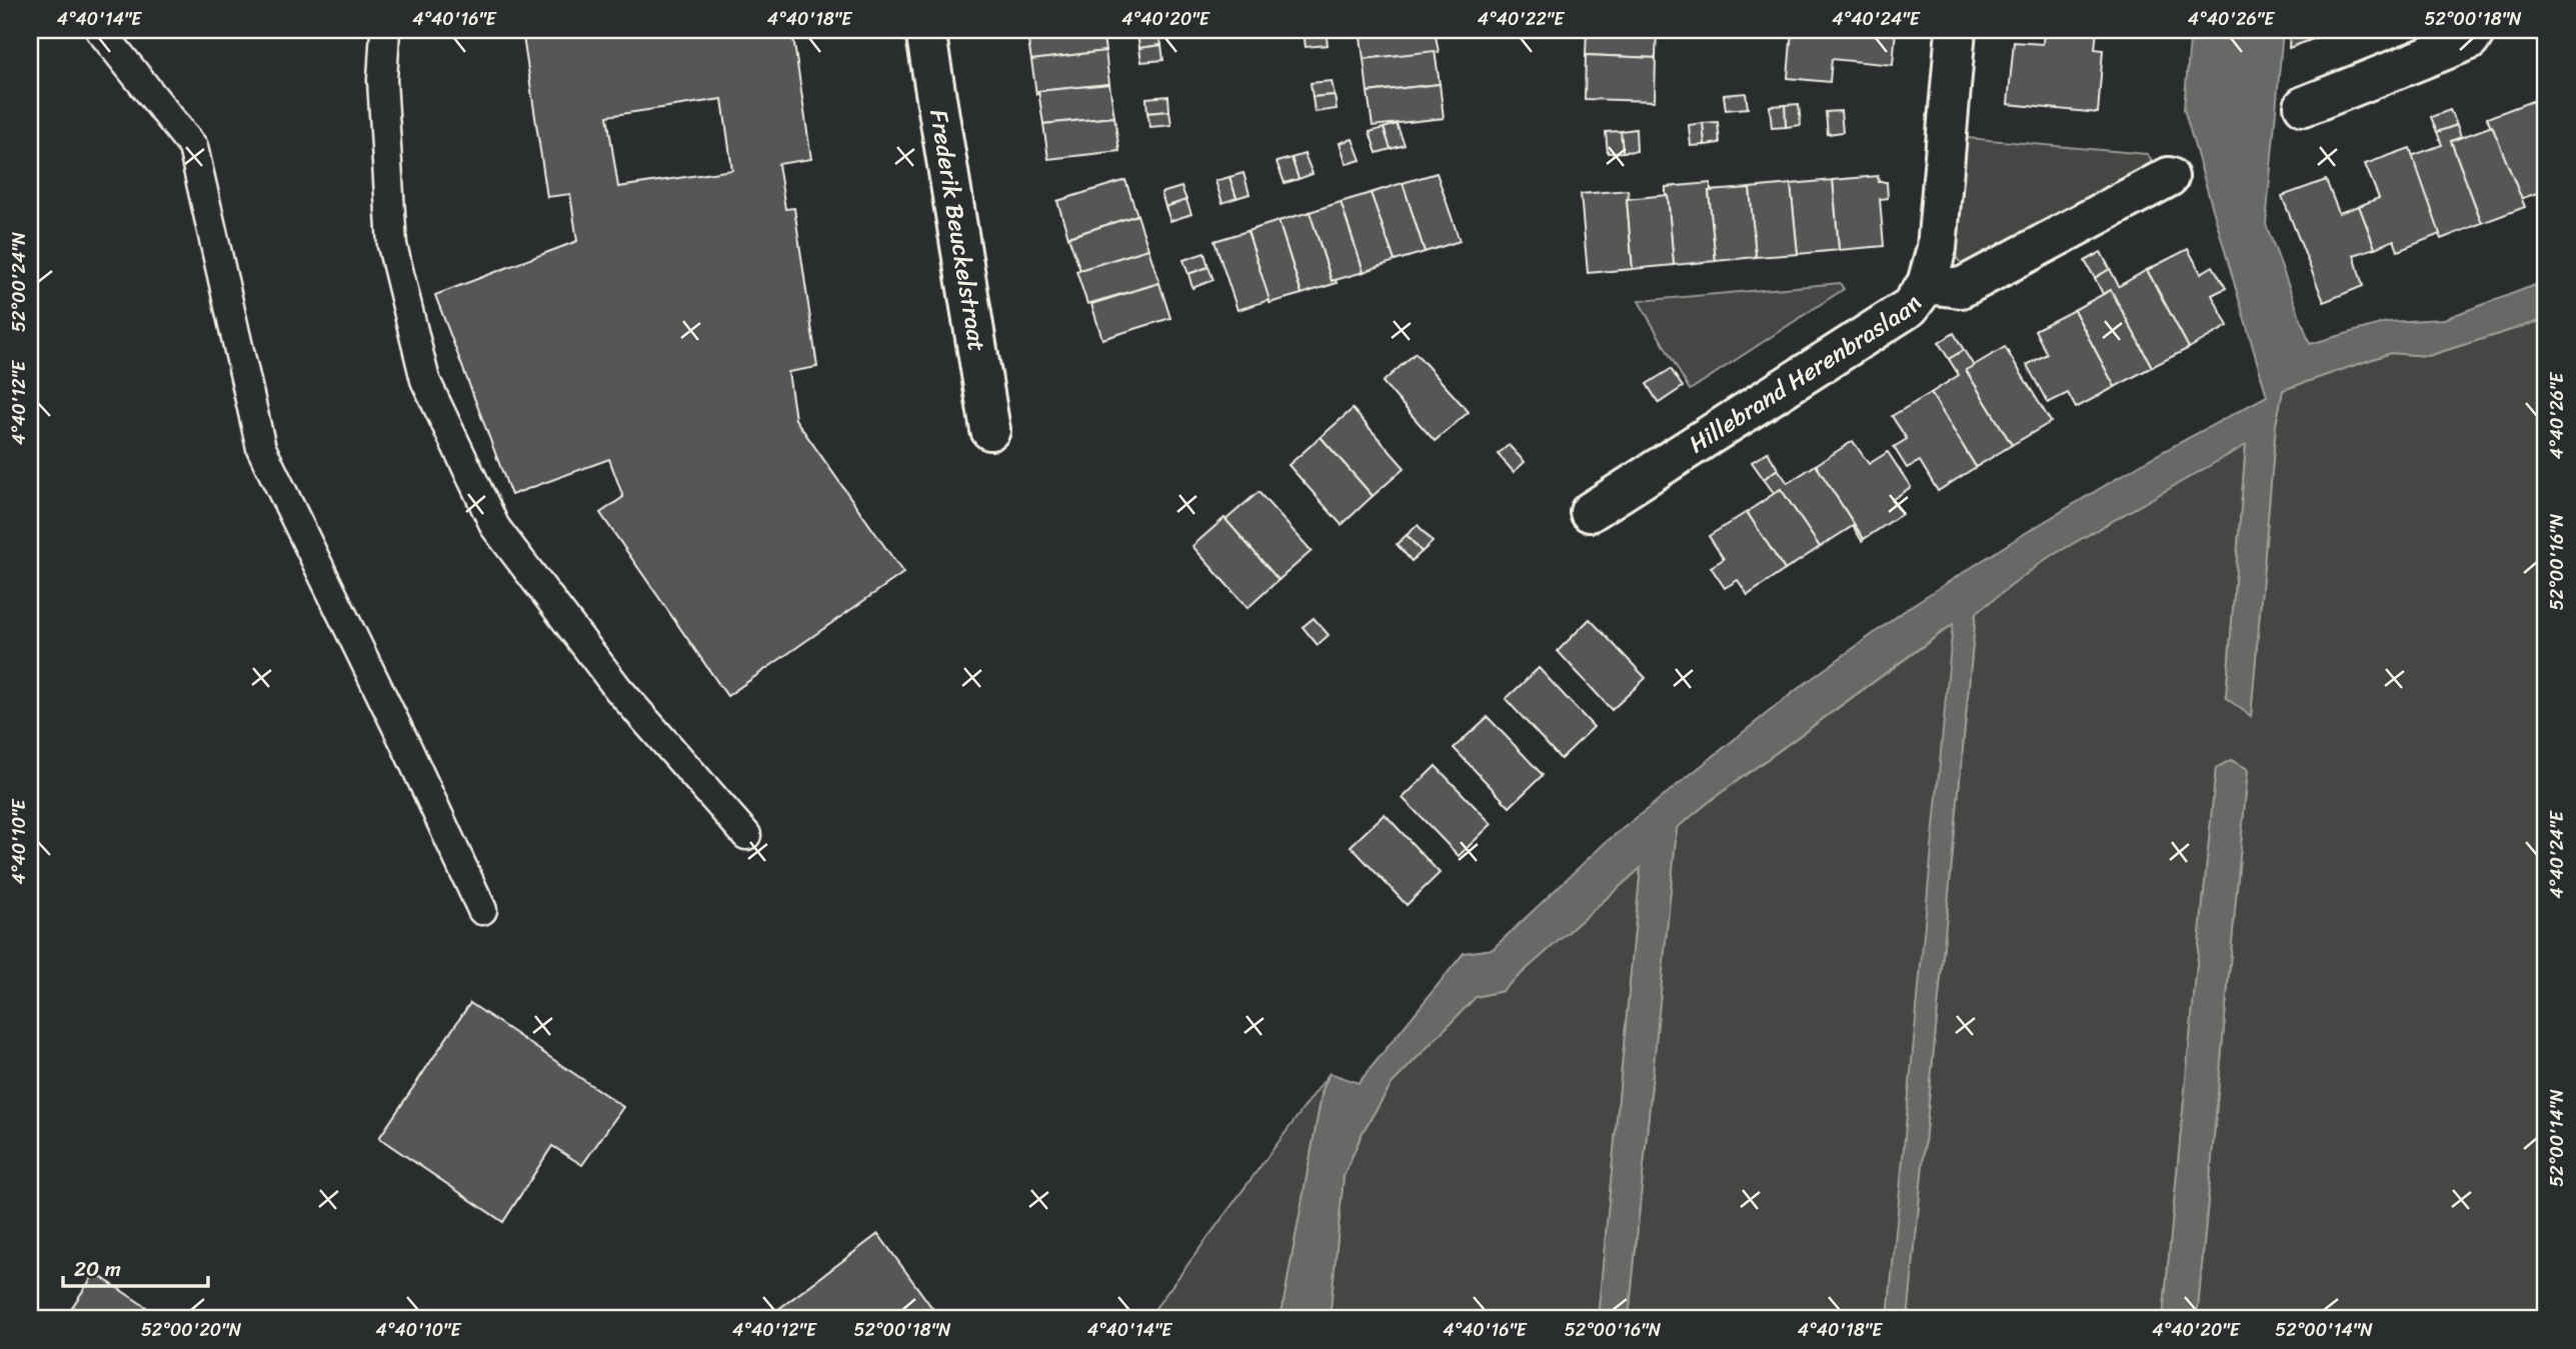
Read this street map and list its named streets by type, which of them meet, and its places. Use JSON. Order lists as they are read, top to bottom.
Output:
{
  "streets": {
    "street": ["Frederik Beuckelstraat", "Hillebrand Herenbraslaan"]
  },
  "scale_bar": "20 m",
  "coordinates": [
    "4°40'14\"E",
    "4°40'16\"E",
    "4°40'18\"E",
    "4°40'20\"E",
    "4°40'22\"E",
    "4°40'24\"E",
    "4°40'26\"E",
    "52°00'18\"N",
    "52°00'24\"N",
    "4°40'12\"E",
    "52°00'16\"N",
    "4°40'10\"E",
    "52°00'14\"N",
    "52°00'20\"N"
  ]
}
